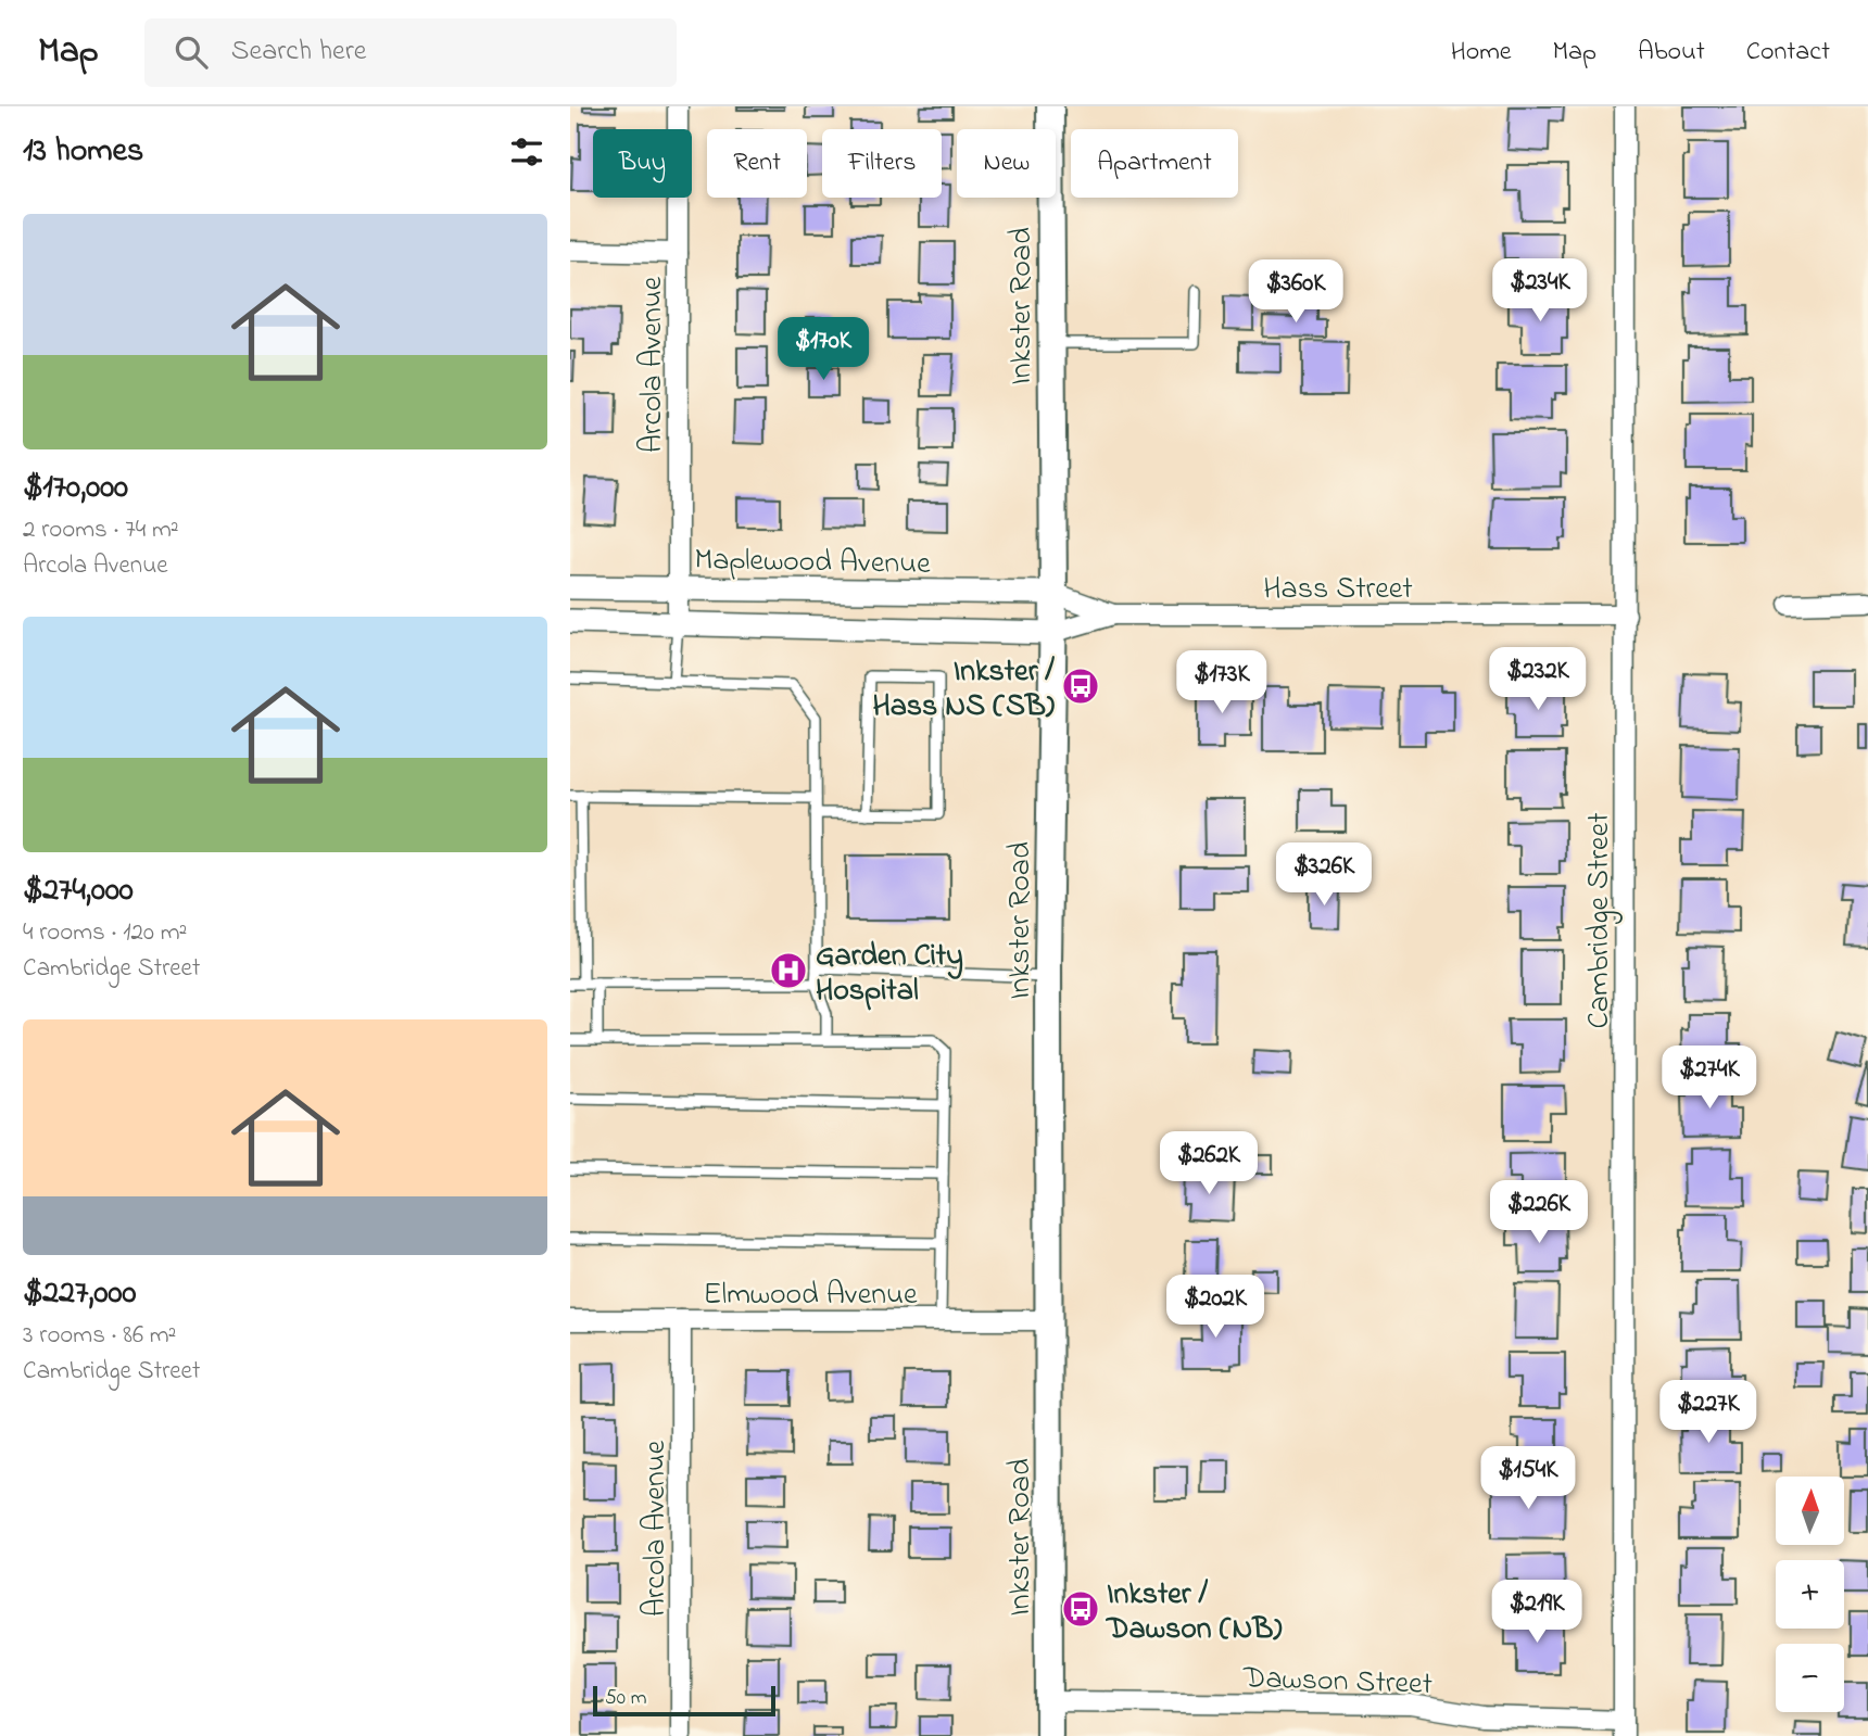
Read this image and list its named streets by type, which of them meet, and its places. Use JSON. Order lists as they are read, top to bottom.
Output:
{
  "streets": {
    "main road": ["Inkster Road"],
    "street": [
      "Arcola Avenue",
      "Maplewood Avenue",
      "Hass Street",
      "Cambridge Street",
      "Elmwood Avenue",
      "Dawson Street"
    ]
  },
  "crossings": [
    ["Inkster Road", "Maplewood Avenue"],
    ["Inkster Road", "Hass Street"],
    ["Inkster Road", "Elmwood Avenue"],
    ["Inkster Road", "Dawson Street"],
    ["Arcola Avenue", "Maplewood Avenue"],
    ["Arcola Avenue", "Elmwood Avenue"],
    ["Maplewood Avenue", "Hass Street"],
    ["Hass Street", "Cambridge Street"],
    ["Cambridge Street", "Dawson Street"]
  ],
  "places": {
    "bus stop": ["Inkster / Hass NS (SB)", "Inkster / Dawson (NB)"],
    "hospital": ["Garden City Hospital"]
  },
  "scale_bar": "50 m",
  "north": "top",
  "page": {
    "header": "Map",
    "search": "Search here",
    "nav": [
      "Home",
      "Map",
      "About",
      "Contact"
    ],
    "heading": "13 homes",
    "chip": [
      "Buy",
      "Rent",
      "Filters",
      "New",
      "Apartment"
    ],
    "list": [
      {
        "name": "$170,000",
        "note": "2 rooms · 74 m² · Arcola Avenue"
      },
      {
        "name": "$274,000",
        "note": "4 rooms · 120 m² · Cambridge Street"
      },
      {
        "name": "$227,000",
        "note": "3 rooms · 86 m² · Cambridge Street"
      }
    ],
    "price": [
      "$234K",
      "$360K",
      "$170K",
      "$232K",
      "$173K",
      "$326K",
      "$274K",
      "$262K",
      "$226K",
      "$202K",
      "$227K",
      "$154K",
      "$219K"
    ],
    "map_buttons": ["+", "−"],
    "scale": "50 m"
  }
}
